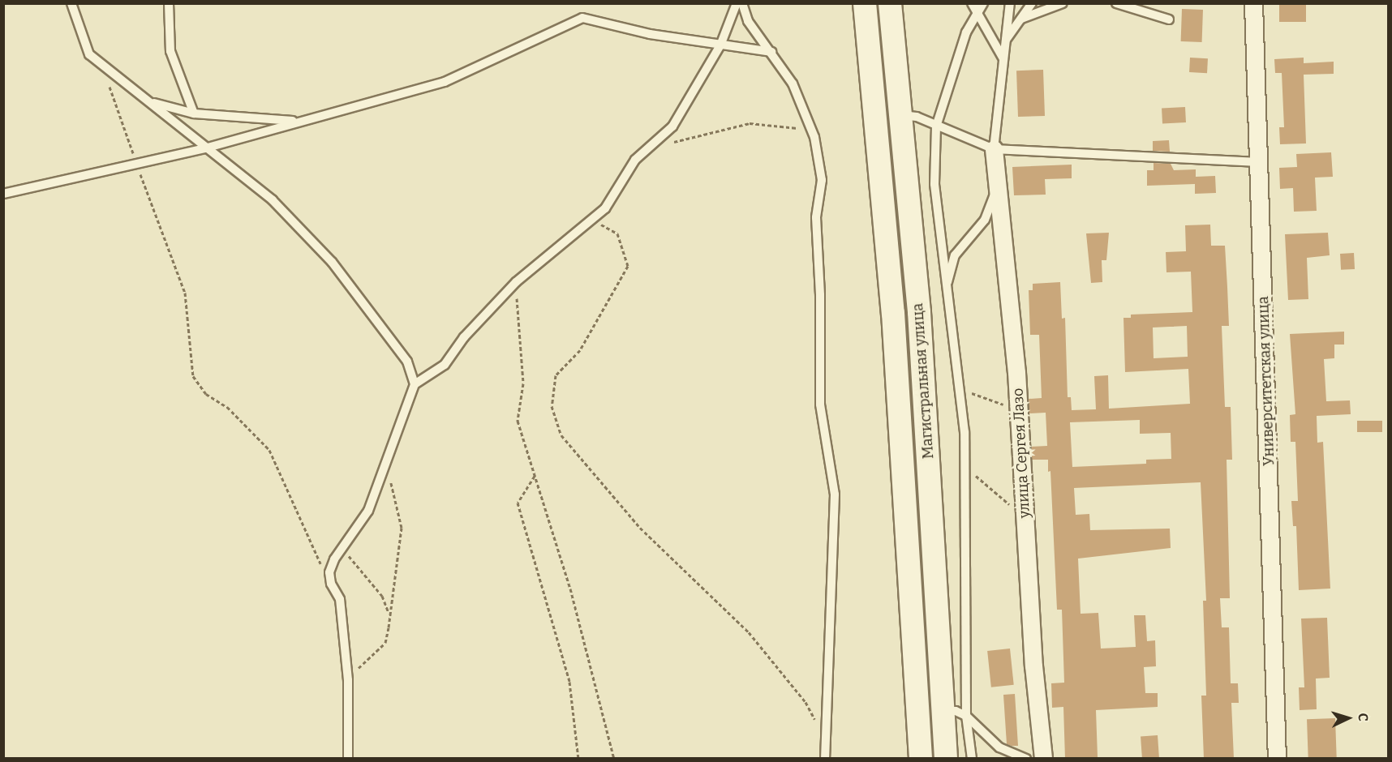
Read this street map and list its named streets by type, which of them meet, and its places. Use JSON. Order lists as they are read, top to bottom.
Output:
{
  "streets": {
    "main road": ["Магистральная улица"],
    "street": ["Университетская улица", "улица Сергея Лазо"]
  },
  "north": "right"
}
